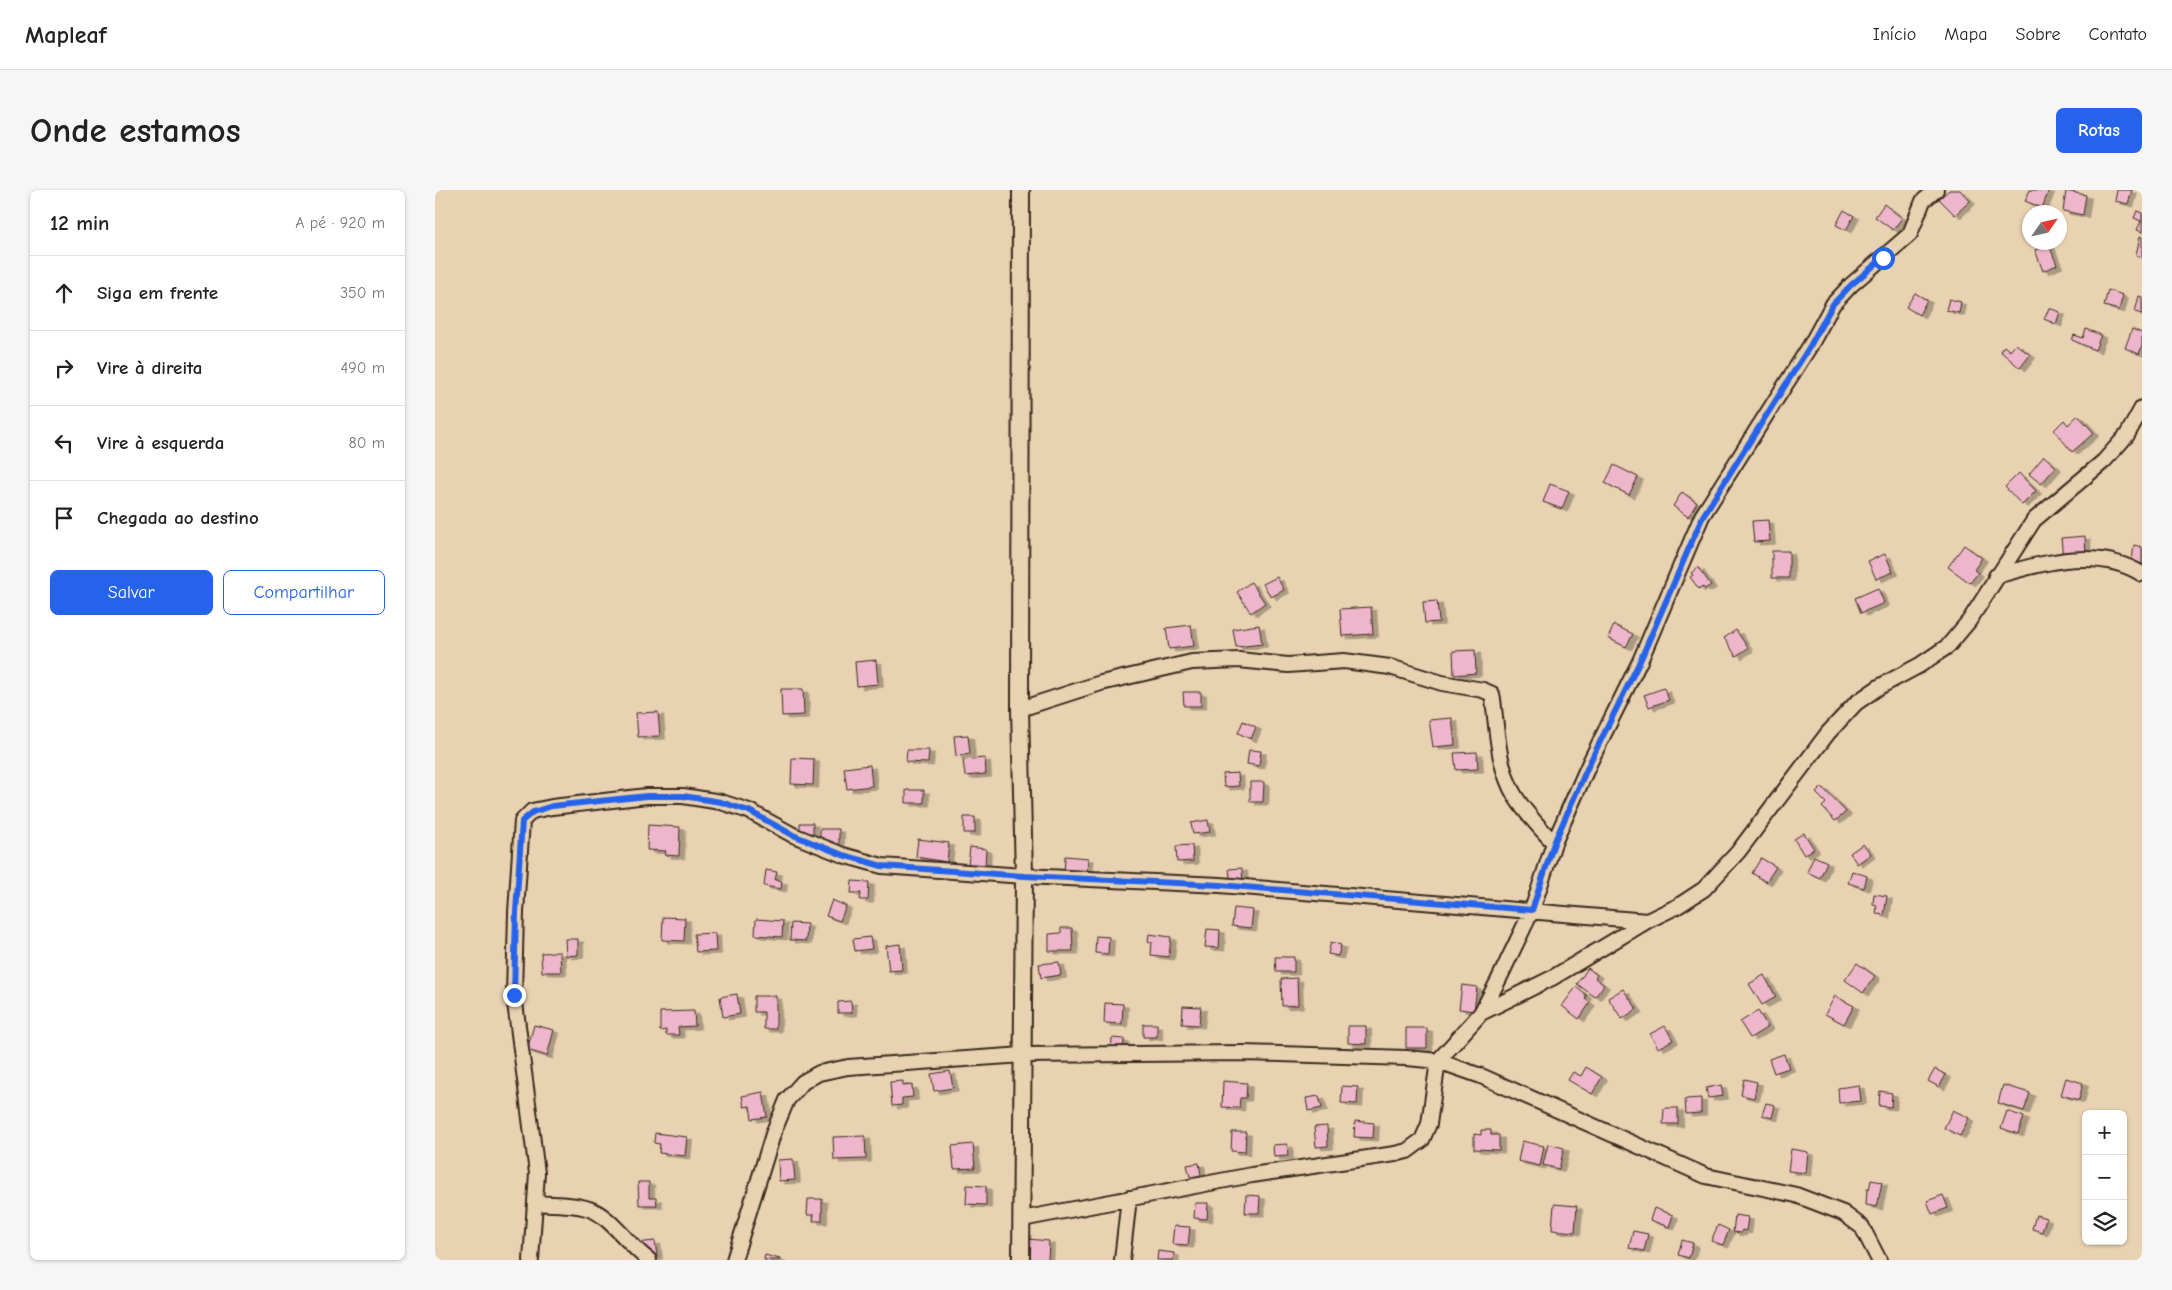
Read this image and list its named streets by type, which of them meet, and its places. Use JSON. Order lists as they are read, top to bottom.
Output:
{
  "north": "top right",
  "page": {
    "header": "Mapleaf",
    "nav": [
      "Início",
      "Mapa",
      "Sobre",
      "Contato"
    ],
    "buttons": [
      "Rotas",
      ["Salvar", "Compartilhar"]
    ],
    "title": "Onde estamos",
    "heading": ["12 min", "A pé · 920 m"],
    "list": [
      ["Siga em frente", "350 m"],
      ["Vire à direita", "490 m"],
      ["Vire à esquerda", "80 m"],
      "Chegada ao destino"
    ],
    "map_buttons": ["+", "−"]
  }
}
